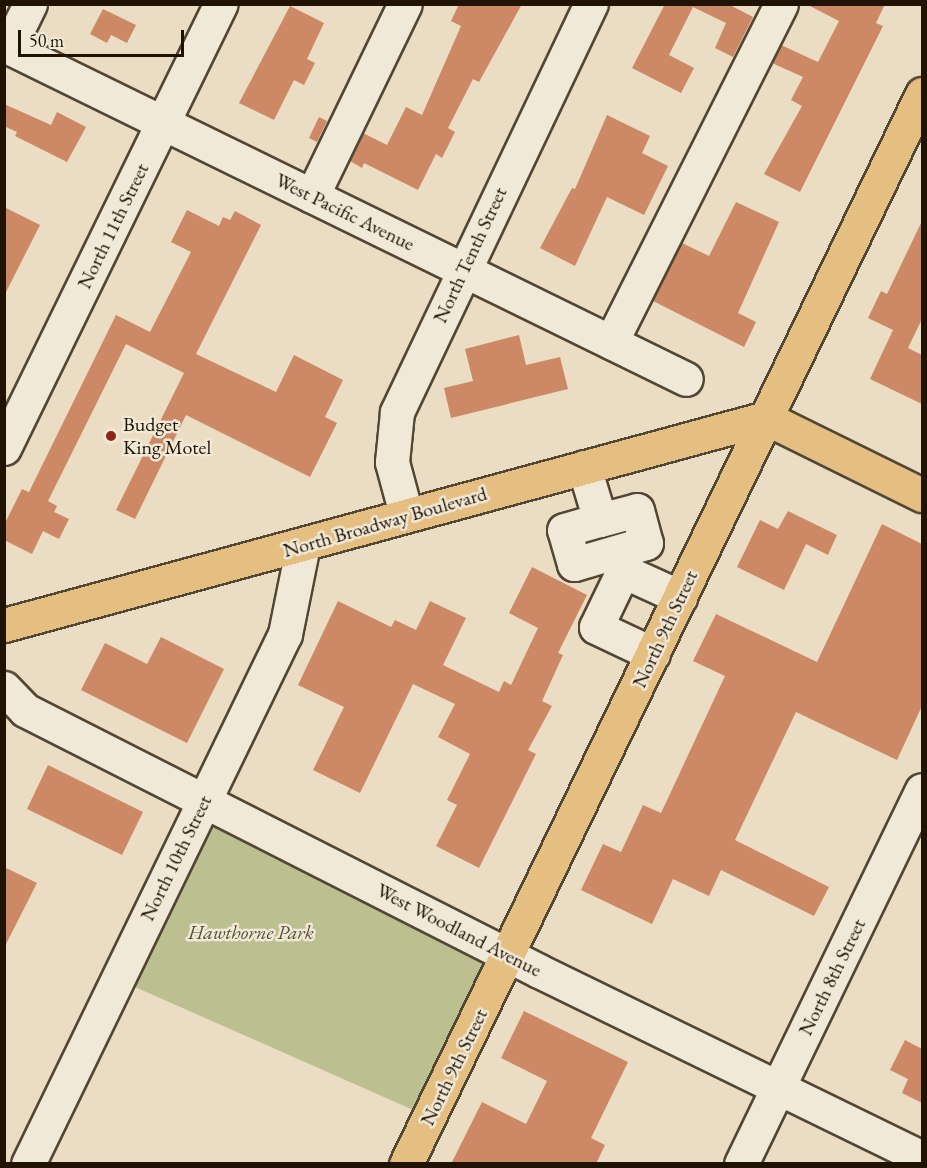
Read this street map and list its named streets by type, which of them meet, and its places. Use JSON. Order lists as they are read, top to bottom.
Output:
{
  "streets": {
    "main road": ["North Broadway Boulevard", "North 9th Street"],
    "street": [
      "West Pacific Avenue",
      "North 11th Street",
      "North Tenth Street",
      "North 10th Street",
      "West Woodland Avenue",
      "North 8th Street"
    ]
  },
  "crossings": [
    ["West Pacific Avenue", "North 11th Street"],
    ["West Pacific Avenue", "North Tenth Street"],
    ["North Tenth Street", "North Broadway Boulevard"],
    ["North Broadway Boulevard", "North 9th Street"],
    ["North Broadway Boulevard", "North 10th Street"],
    ["North 9th Street", "West Woodland Avenue"],
    ["North 10th Street", "West Woodland Avenue"],
    ["West Woodland Avenue", "North 8th Street"]
  ],
  "parks": ["Hawthorne Park"],
  "places": ["Budget King Motel"],
  "scale_bar": "50 m"
}
